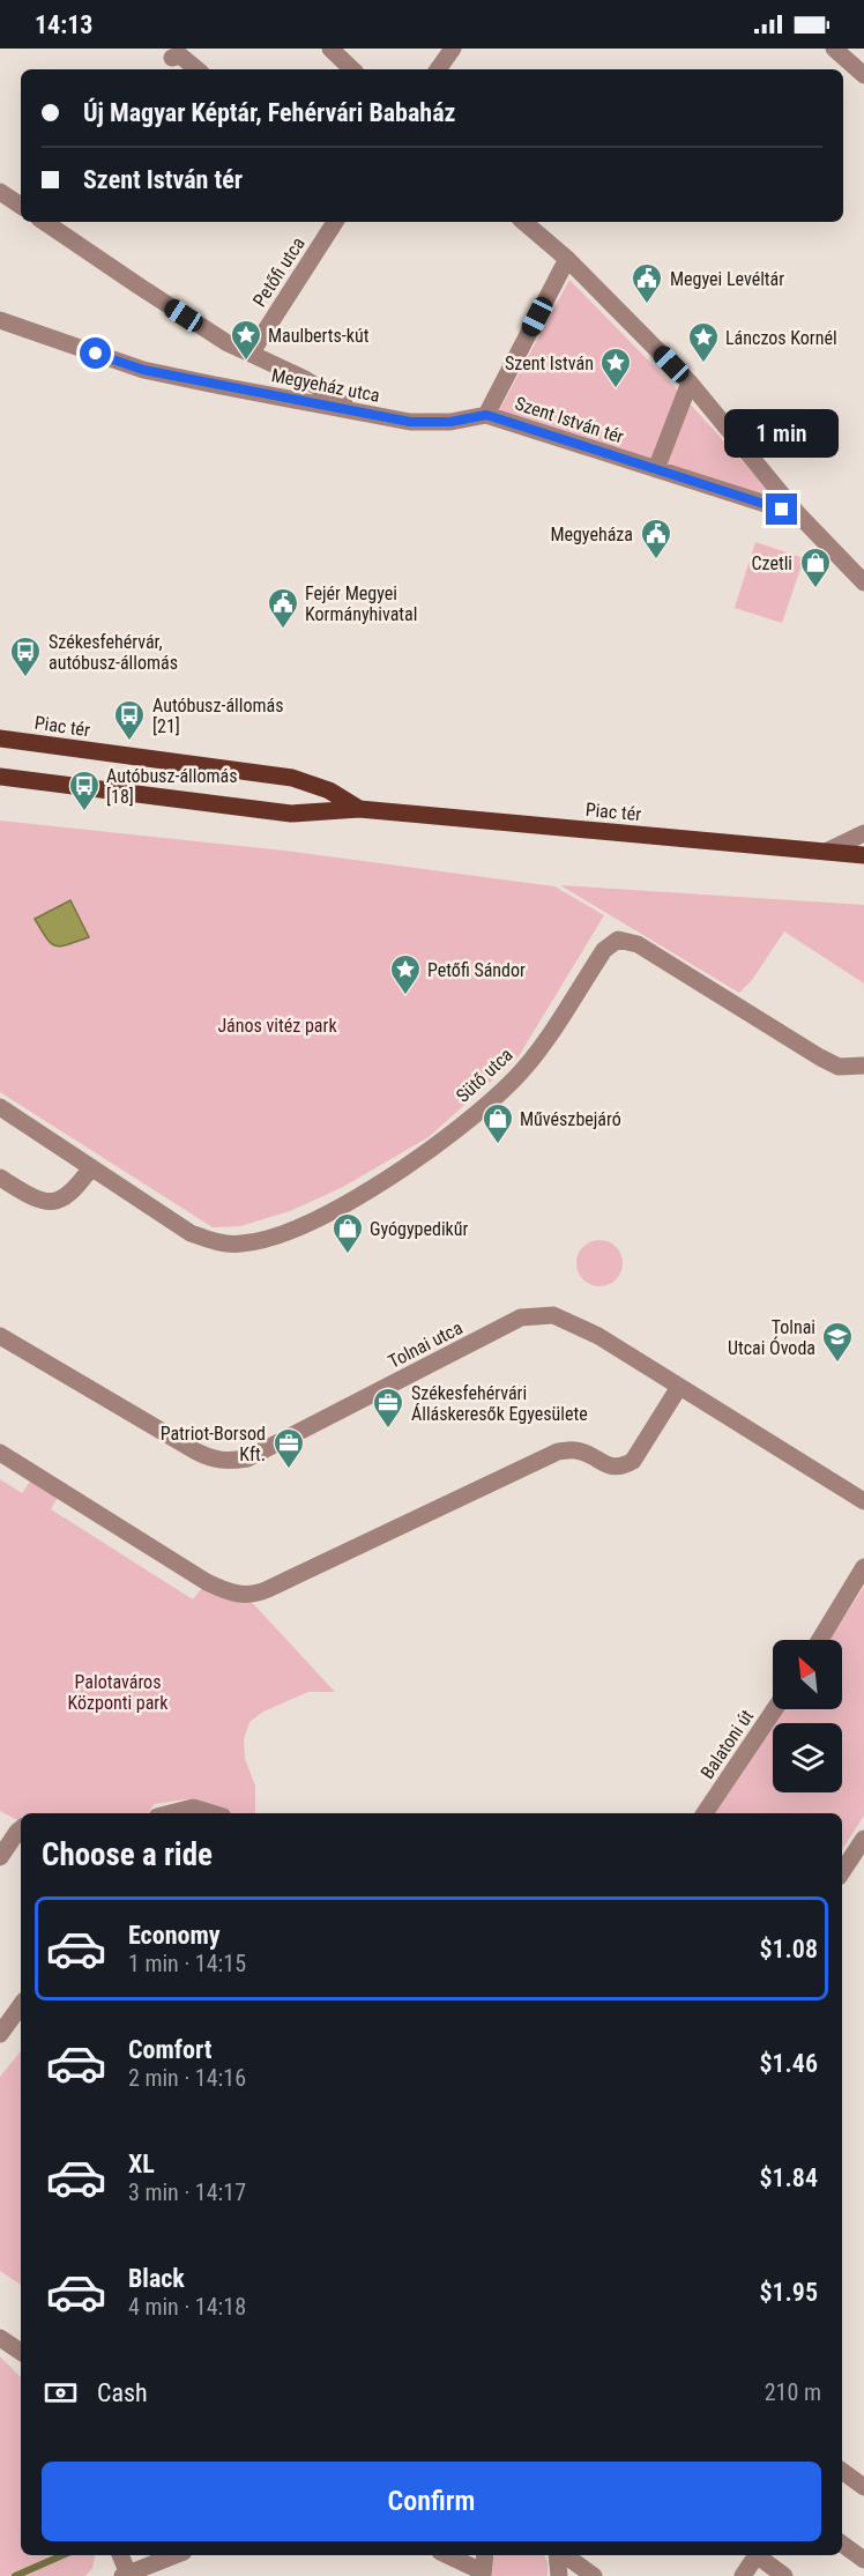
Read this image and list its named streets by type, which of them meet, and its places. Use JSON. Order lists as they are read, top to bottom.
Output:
{
  "streets": {
    "main road": ["Piac tér"],
    "street": [
      "Petőfi utca",
      "Megyeház utca",
      "Szent István tér",
      "Sütő utca",
      "Tolnai utca",
      "Balatoni út"
    ]
  },
  "crossings": [
    ["Megyeház utca", "Szent István tér"]
  ],
  "parks": ["János vitéz park", "Palotaváros Központi park"],
  "places": {
    "public building": ["Megyei Levéltár", "Megyeháza", "Fejér Megyei Kormányhivatal"],
    "place": [
      "Maulberts-kút",
      "Lánczos Kornél",
      "Szent István",
      "Petőfi Sándor"
    ],
    "shop": ["Czetli", "Művészbejáró", "Gyógypedikűr"],
    "bus stop": ["Székesfehérvár, autóbusz-állomás", "Autóbusz-állomás [21]", "Autóbusz-állomás [18]"],
    "school or university": ["Tolnai Utcai Óvoda"],
    "office": ["Székesfehérvári Álláskeresők Egyesülete", "Patriot-Borsod Kft."]
  },
  "north": "top left",
  "page": {
    "status": "14:13",
    "banner": ["Új Magyar Képtár, Fehérvári Babaház", "Szent István tér"],
    "bubble": "1 min",
    "heading": "Choose a ride",
    "list": [
      {
        "name": "Economy",
        "note": "1 min · 14:15",
        "value": "$1.08"
      },
      {
        "name": "Comfort",
        "note": "2 min · 14:16",
        "value": "$1.46"
      },
      {
        "name": "XL",
        "note": "3 min · 14:17",
        "value": "$1.84"
      },
      {
        "name": "Black",
        "note": "4 min · 14:18",
        "value": "$1.95"
      }
    ],
    "pay": ["Cash", "210 m"],
    "buttons": "Confirm"
  }
}
